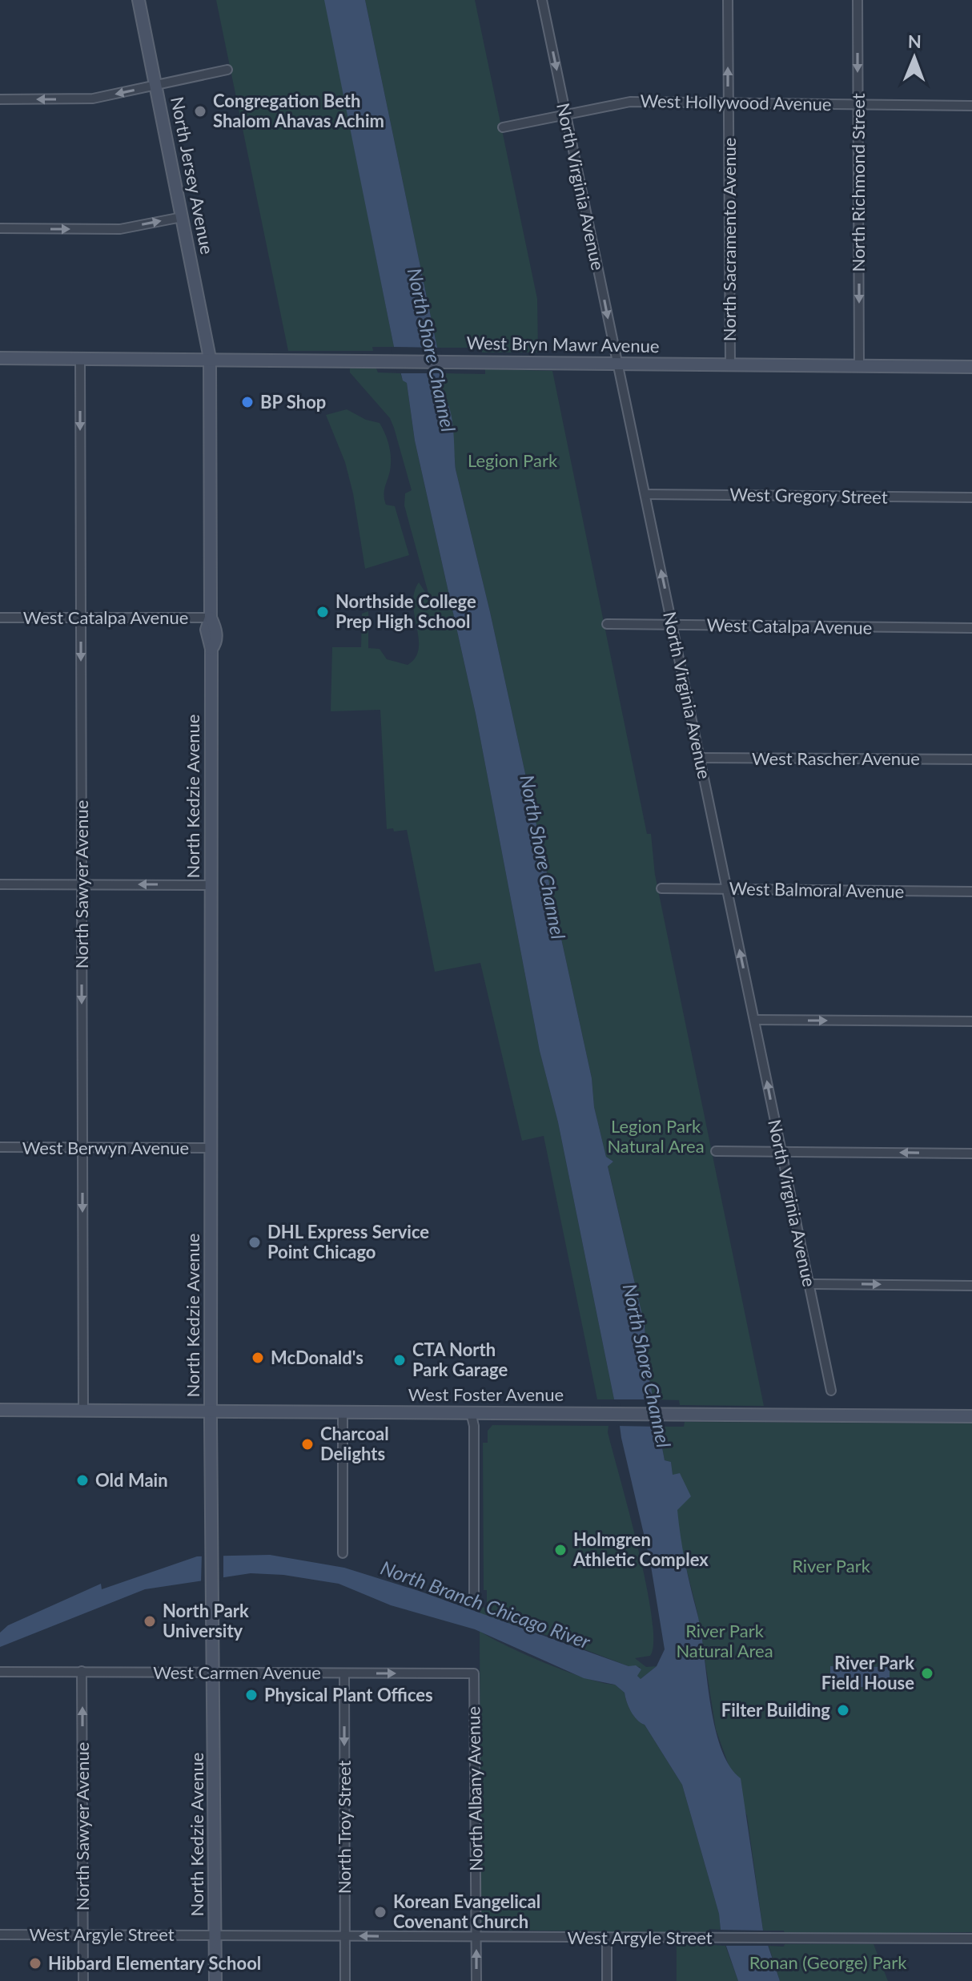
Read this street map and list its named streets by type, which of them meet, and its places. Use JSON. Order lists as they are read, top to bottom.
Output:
{
  "streets": {
    "main road": [
      "North Jersey Avenue",
      "West Bryn Mawr Avenue",
      "North Kedzie Avenue",
      "West Foster Avenue"
    ],
    "street": [
      "West Hollywood Avenue",
      "North Richmond Street",
      "North Virginia Avenue",
      "North Sacramento Avenue",
      "West Gregory Street",
      "West Catalpa Avenue",
      "West Rascher Avenue",
      "North Sawyer Avenue",
      "West Balmoral Avenue",
      "West Berwyn Avenue",
      "West Carmen Avenue",
      "North Albany Avenue",
      "North Troy Street",
      "West Argyle Street"
    ]
  },
  "crossings": [
    ["West Hollywood Avenue", "North Richmond Street"],
    ["West Hollywood Avenue", "North Virginia Avenue"],
    ["West Hollywood Avenue", "North Sacramento Avenue"],
    ["North Jersey Avenue", "West Bryn Mawr Avenue"],
    ["North Jersey Avenue", "North Kedzie Avenue"],
    ["North Richmond Street", "West Bryn Mawr Avenue"],
    ["North Virginia Avenue", "West Bryn Mawr Avenue"],
    ["North Virginia Avenue", "West Gregory Street"],
    ["North Virginia Avenue", "West Catalpa Avenue"],
    ["North Virginia Avenue", "West Rascher Avenue"],
    ["North Virginia Avenue", "West Balmoral Avenue"],
    ["North Sacramento Avenue", "West Bryn Mawr Avenue"],
    ["West Bryn Mawr Avenue", "North Kedzie Avenue"],
    ["West Bryn Mawr Avenue", "North Sawyer Avenue"],
    ["West Catalpa Avenue", "North Kedzie Avenue"],
    ["West Catalpa Avenue", "North Sawyer Avenue"],
    ["North Kedzie Avenue", "West Berwyn Avenue"],
    ["North Kedzie Avenue", "West Foster Avenue"],
    ["North Kedzie Avenue", "West Carmen Avenue"],
    ["North Kedzie Avenue", "West Argyle Street"],
    ["North Sawyer Avenue", "West Berwyn Avenue"],
    ["North Sawyer Avenue", "West Foster Avenue"],
    ["North Sawyer Avenue", "West Carmen Avenue"],
    ["North Sawyer Avenue", "West Argyle Street"],
    ["West Carmen Avenue", "North Albany Avenue"],
    ["West Carmen Avenue", "North Troy Street"],
    ["North Albany Avenue", "West Argyle Street"],
    ["North Troy Street", "West Argyle Street"]
  ],
  "one_way": ["North Richmond Street", "North Troy Street"],
  "water": ["North Shore Channel", "North Branch Chicago River"],
  "parks": [
    "Legion Park",
    "Legion Park Natural Area",
    "River Park",
    "River Park Natural Area",
    "Ronan (George) Park"
  ],
  "places": [
    "Congregation Beth Shalom Ahavas Achim",
    "BP Shop",
    "Northside College Prep High School",
    "DHL Express Service Point Chicago",
    "McDonald's",
    "CTA North Park Garage",
    "Charcoal Delights",
    "Old Main",
    "Holmgren Athletic Complex",
    "North Park University",
    "River Park Field House",
    "Physical Plant Offices",
    "Filter Building",
    "Korean Evangelical Covenant Church",
    "Hibbard Elementary School"
  ],
  "north": "top"
}
